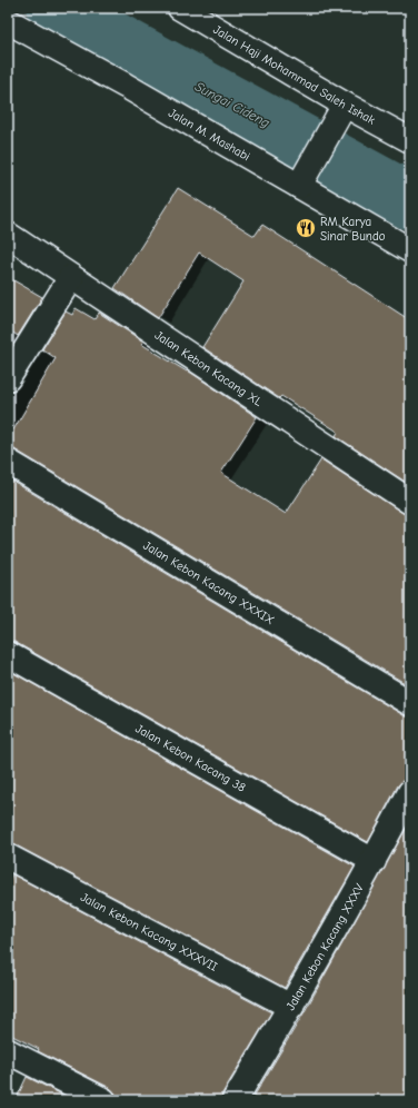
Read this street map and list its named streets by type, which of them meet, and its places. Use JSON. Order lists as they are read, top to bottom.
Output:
{
  "streets": {
    "street": [
      "Jalan Haji Mohammad Saleh Ishak",
      "Jalan M. Mashabi",
      "Jalan Kebon Kacang XL",
      "Jalan Kebon Kacang XXXIX",
      "Jalan Kebon Kacang 38",
      "Jalan Kebon Kacang XXXVII",
      "Jalan Kebon Kacang XXXV"
    ]
  },
  "crossings": [
    ["Jalan Kebon Kacang 38", "Jalan Kebon Kacang XXXV"],
    ["Jalan Kebon Kacang XXXVII", "Jalan Kebon Kacang XXXV"]
  ],
  "water": ["Sungai Cideng"],
  "places": {
    "restaurant": ["RM Karya Sinar Bundo"]
  }
}
